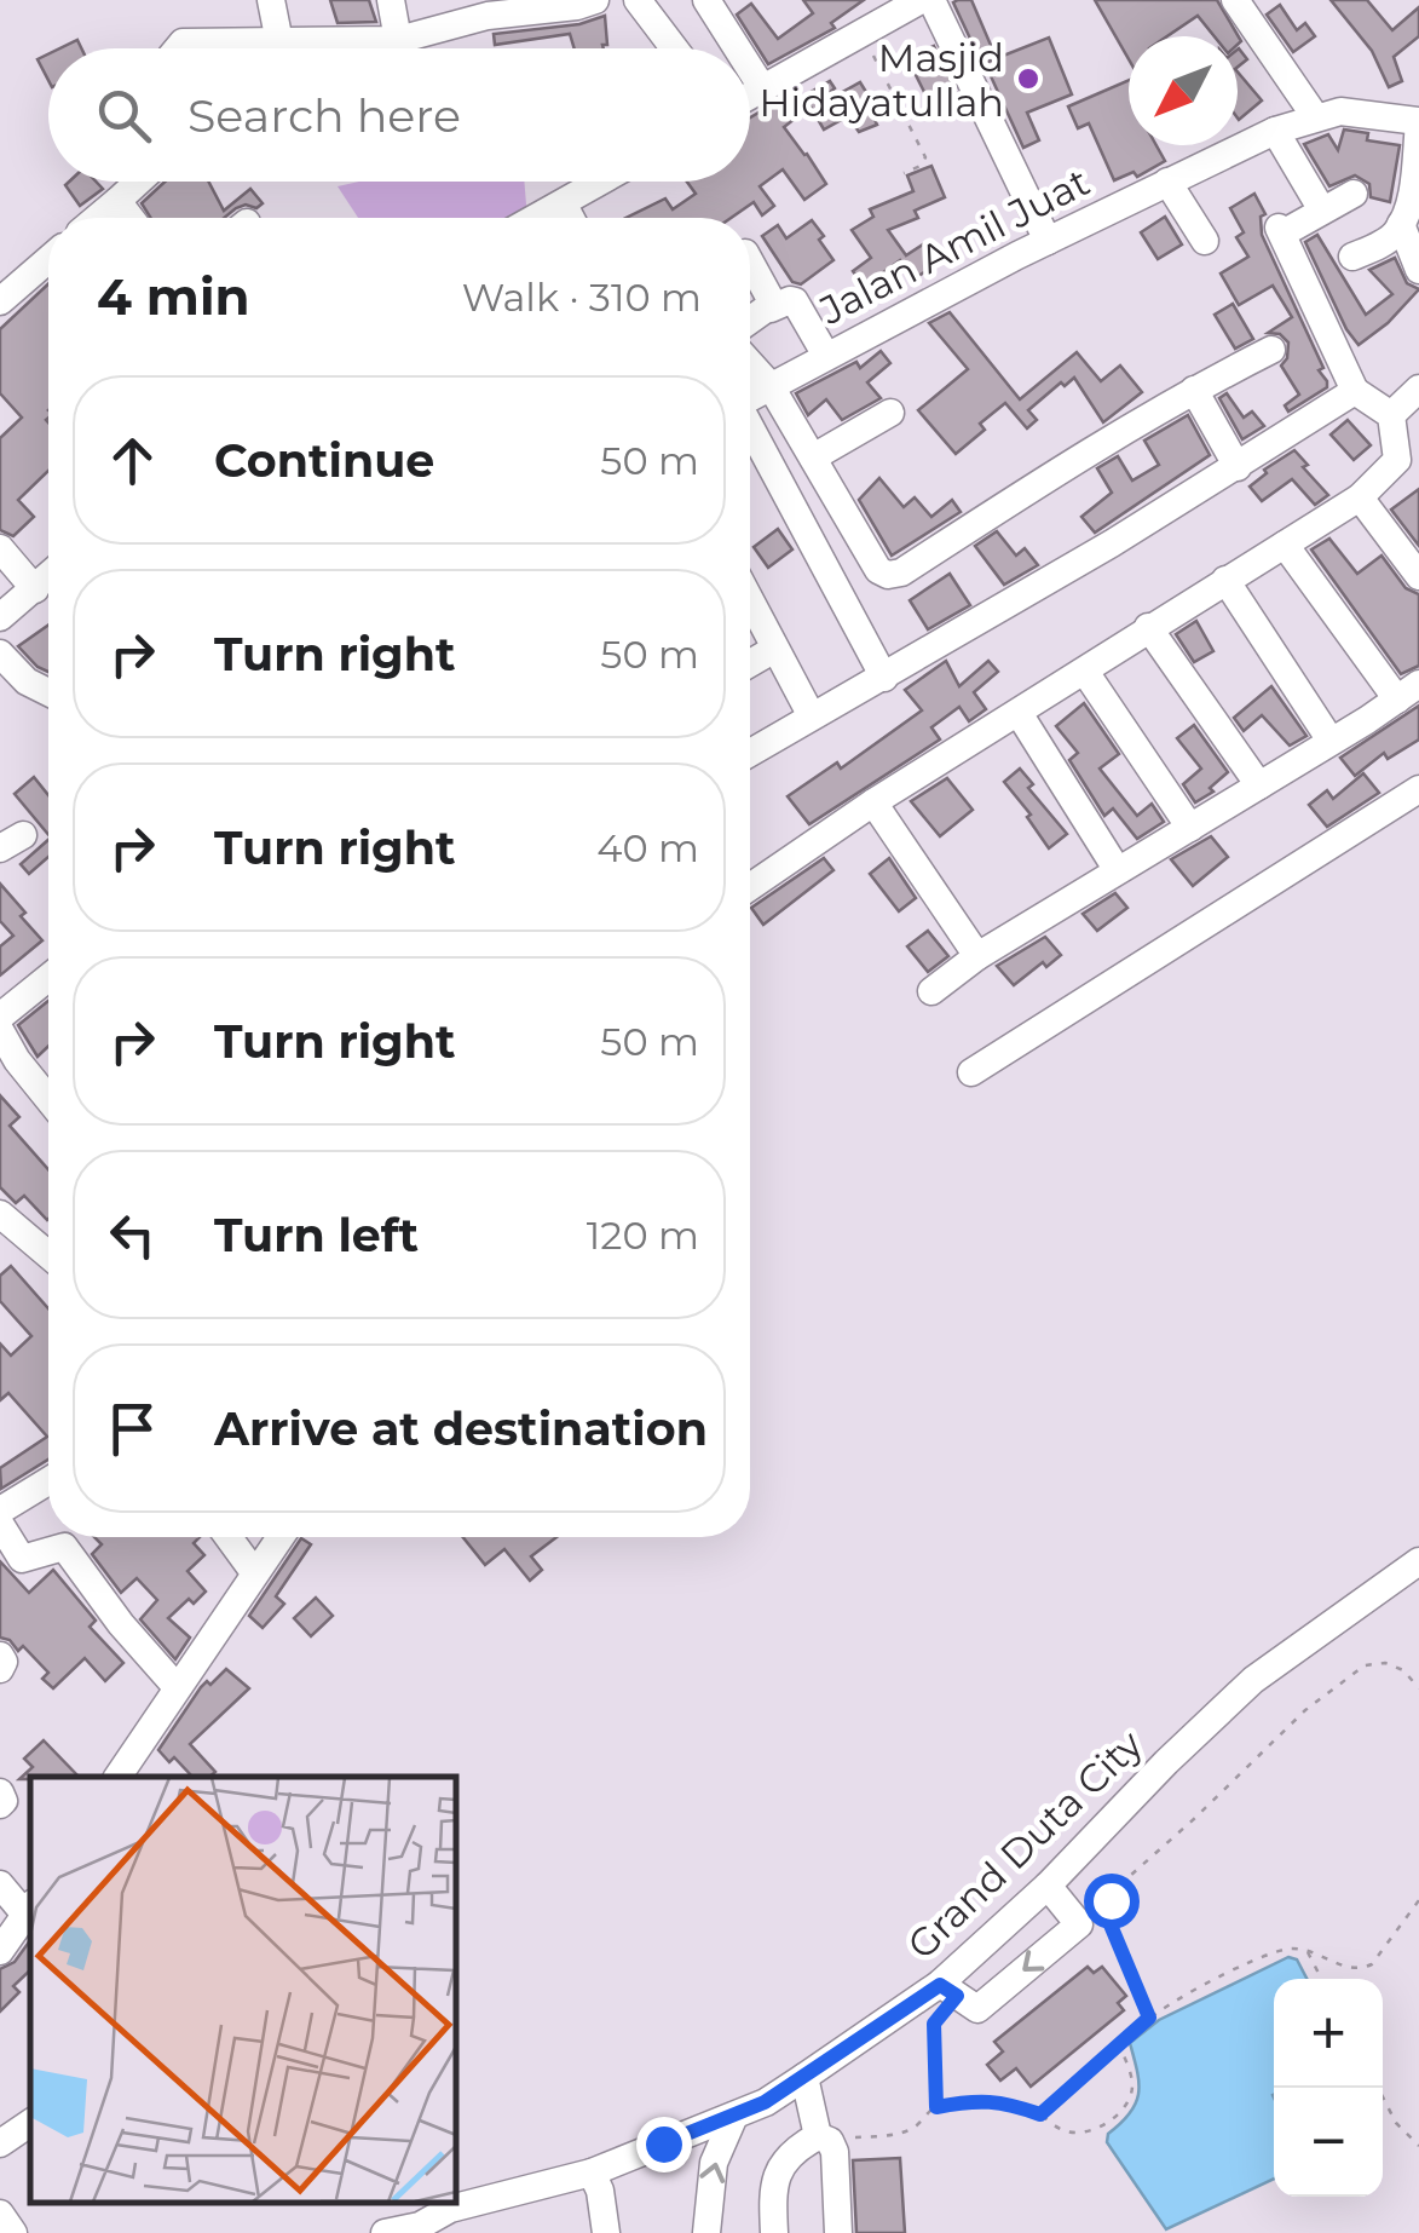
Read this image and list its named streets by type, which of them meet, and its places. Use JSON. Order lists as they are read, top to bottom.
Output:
{
  "streets": {
    "street": ["Jalan Amil Juat", "Grand Duta City"]
  },
  "places": ["Masjid Hidayatullah"],
  "north": "bottom left",
  "page": {
    "search": "Search here",
    "heading": ["4 min", "Walk · 310 m"],
    "list": [
      ["Continue", "50 m"],
      ["Turn right", "50 m"],
      ["Turn right", "40 m"],
      ["Turn right", "50 m"],
      ["Turn left", "120 m"],
      "Arrive at destination"
    ],
    "map_buttons": ["+", "−"]
  }
}
